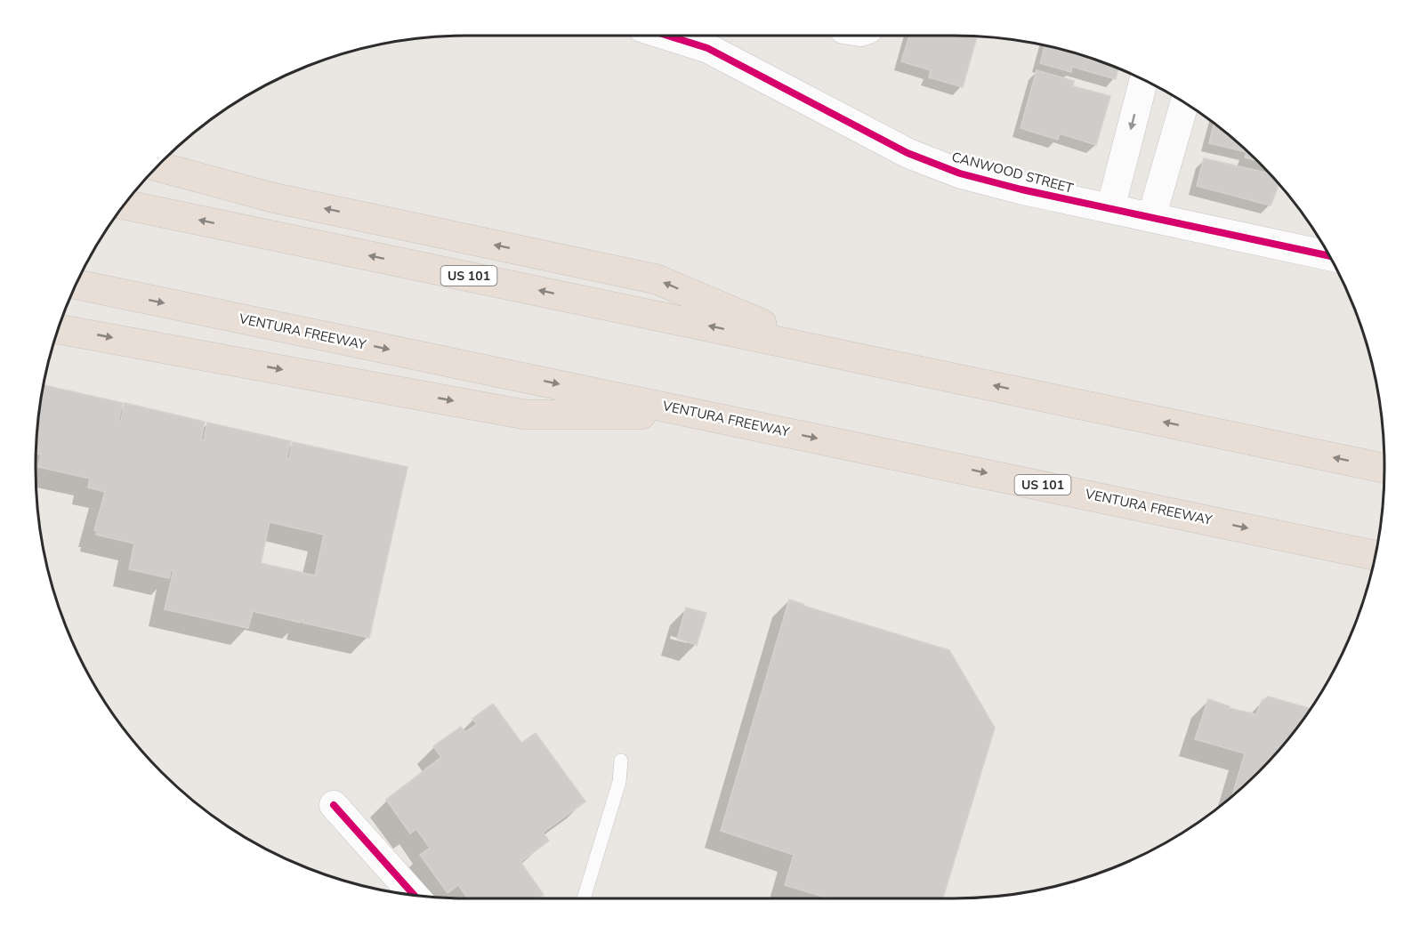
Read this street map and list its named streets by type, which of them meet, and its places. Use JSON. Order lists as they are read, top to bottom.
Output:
{
  "streets": {
    "highway": ["US 101", "VENTURA FREEWAY"],
    "street": ["CANWOOD STREET"]
  }
}
